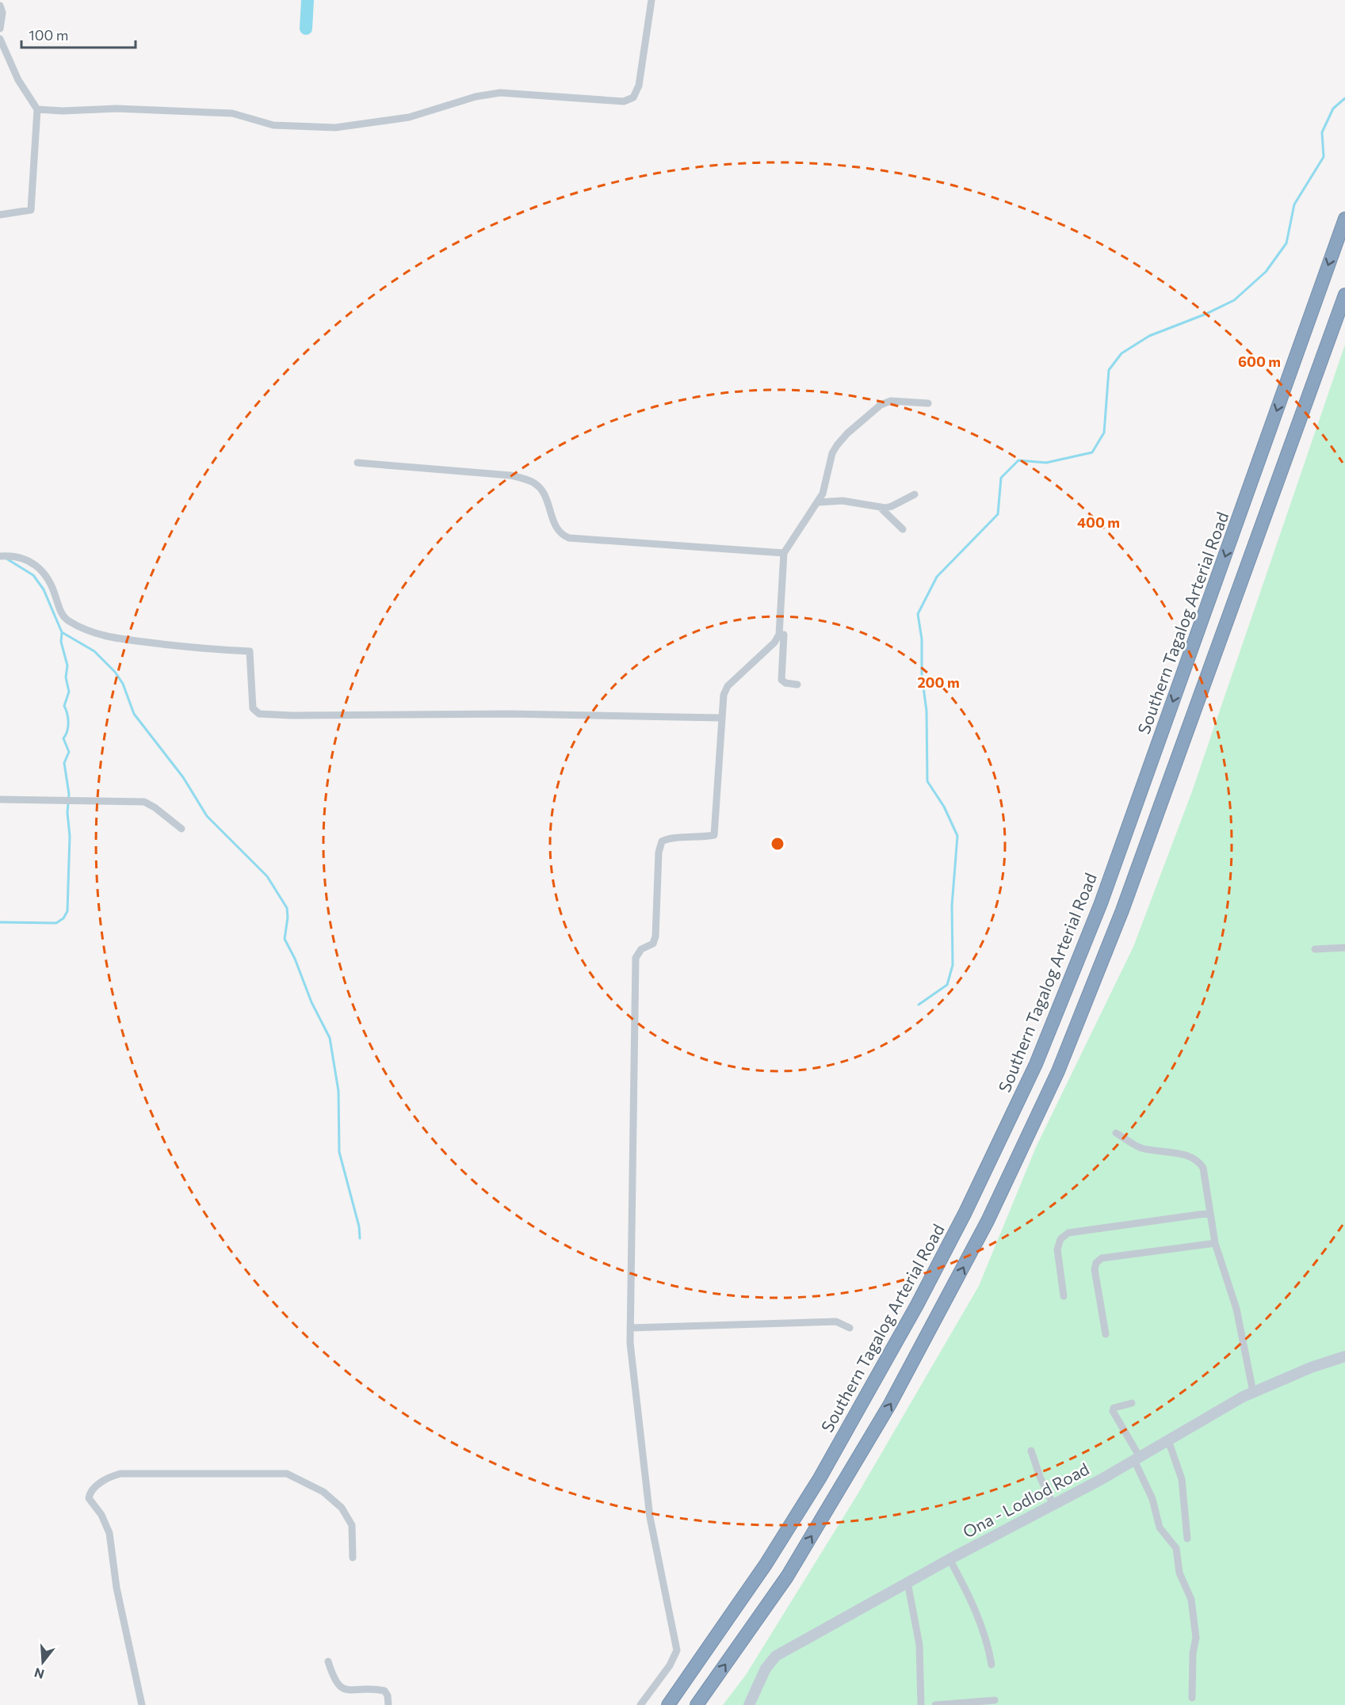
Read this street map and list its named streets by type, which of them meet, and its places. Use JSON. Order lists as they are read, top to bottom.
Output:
{
  "streets": {
    "highway": ["Southern Tagalog Arterial Road"],
    "main road": ["Ona - Lodlod Road"]
  },
  "scale_bar": "100 m",
  "north": "bottom",
  "rings": ["600 m", "400 m", "200 m"]
}
